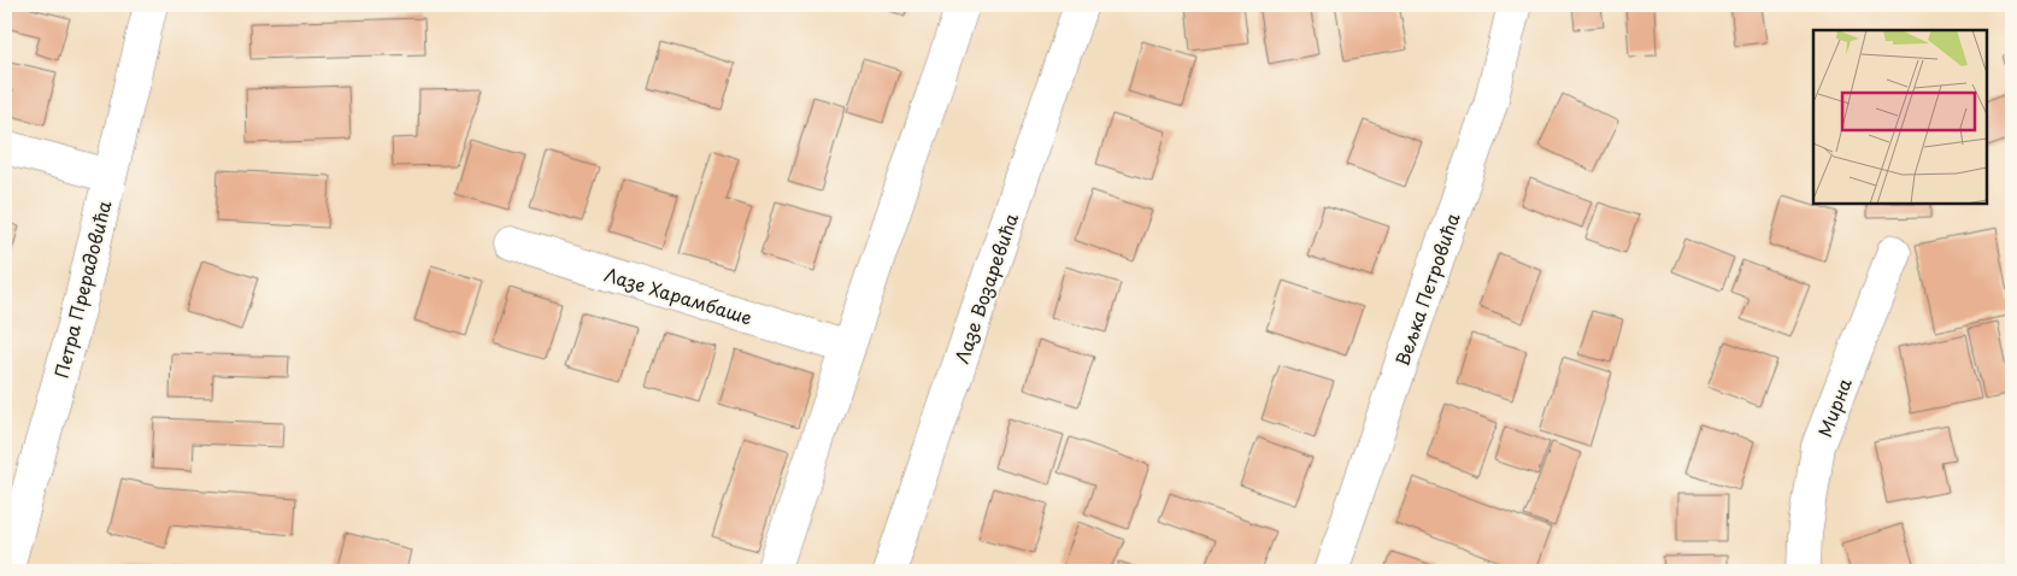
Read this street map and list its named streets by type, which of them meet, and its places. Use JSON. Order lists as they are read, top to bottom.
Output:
{
  "streets": {
    "street": [
      "Лазе Возаревића",
      "Петра Прерадовића",
      "Вељка Петровића",
      "Лазе Харамбаше",
      "Мирна"
    ]
  }
}
